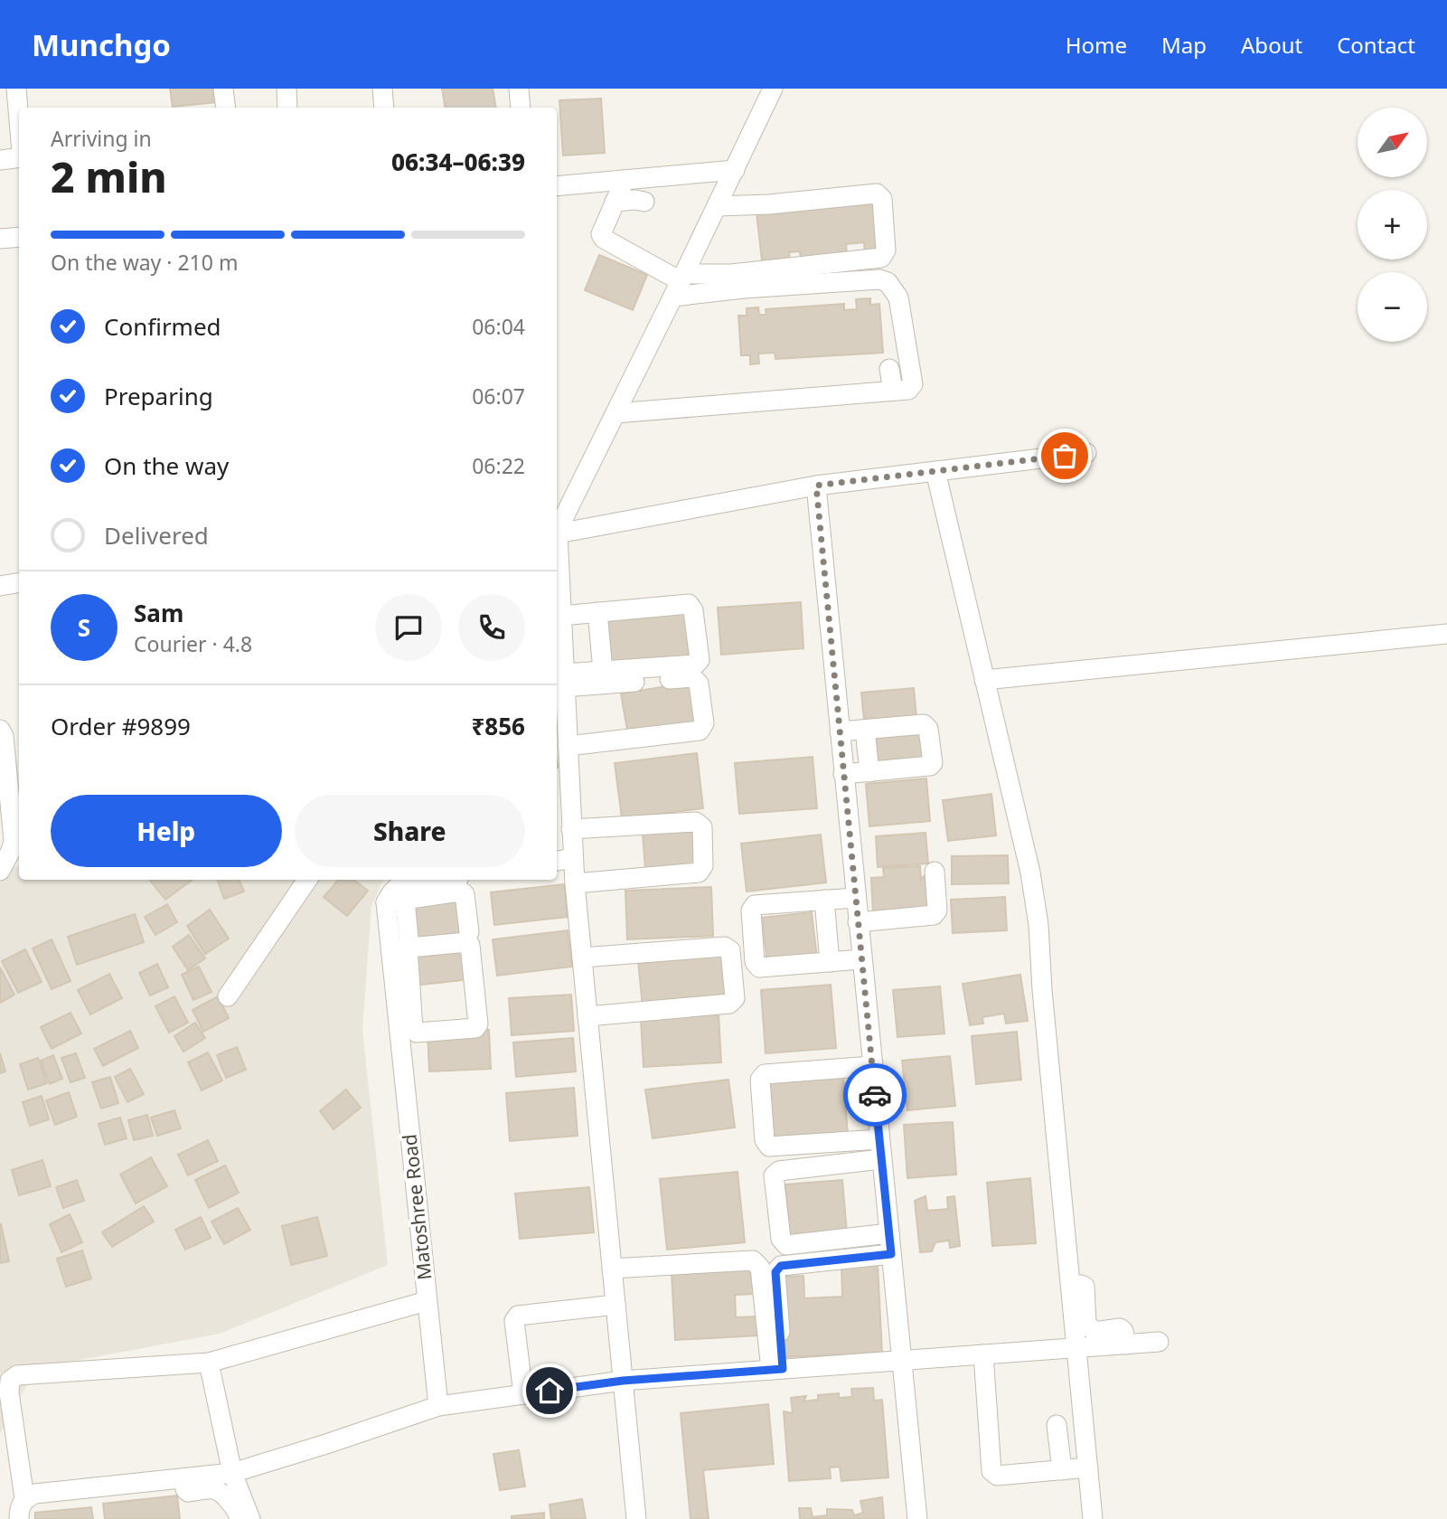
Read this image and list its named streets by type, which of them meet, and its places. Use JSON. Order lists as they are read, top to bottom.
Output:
{
  "streets": {
    "street": ["Matoshree Road"]
  },
  "north": "top right",
  "page": {
    "header": "Munchgo",
    "nav": [
      "Home",
      "Map",
      "About",
      "Contact"
    ],
    "map_buttons": ["+", "−"],
    "heading": ["2 min", "Arriving in", "06:34–06:39"],
    "panel": [
      "Sam",
      "Courier · 4.8",
      "Order #9899",
      "₹856"
    ],
    "bar": "On the way · 210 m",
    "list": [
      ["Confirmed", "06:04"],
      ["Preparing", "06:07"],
      ["On the way", "06:22"],
      "Delivered"
    ],
    "round": "S",
    "buttons": ["Help", "Share"]
  }
}
